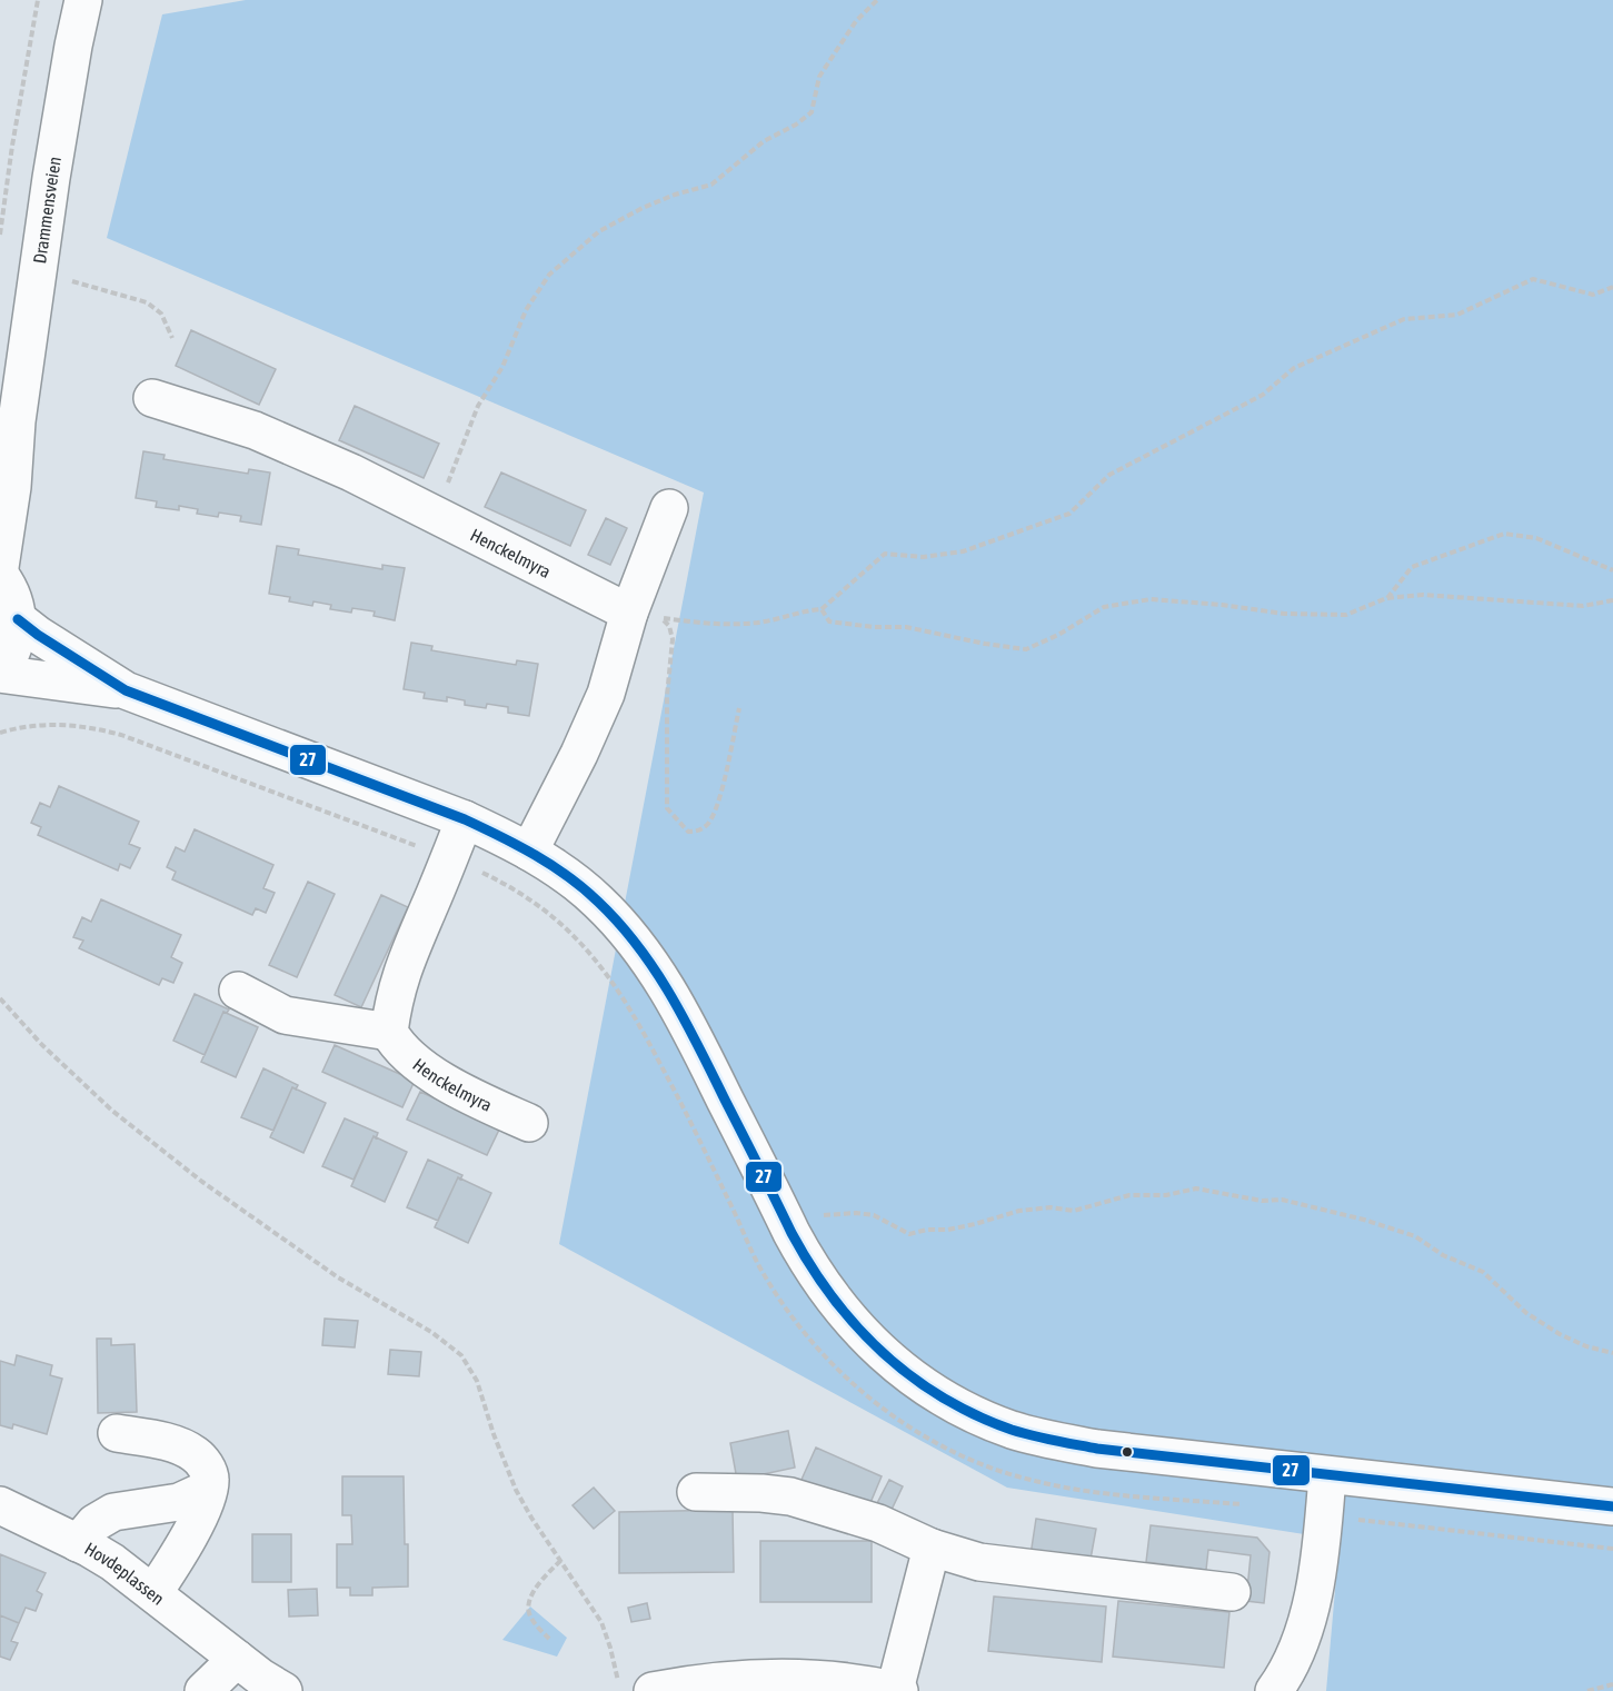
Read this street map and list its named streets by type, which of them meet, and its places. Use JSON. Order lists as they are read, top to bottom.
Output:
{
  "streets": {
    "street": ["Drammensveien", "Henckelmyra", "Hovdeplassen"]
  },
  "lines": ["transit line 27"]
}
